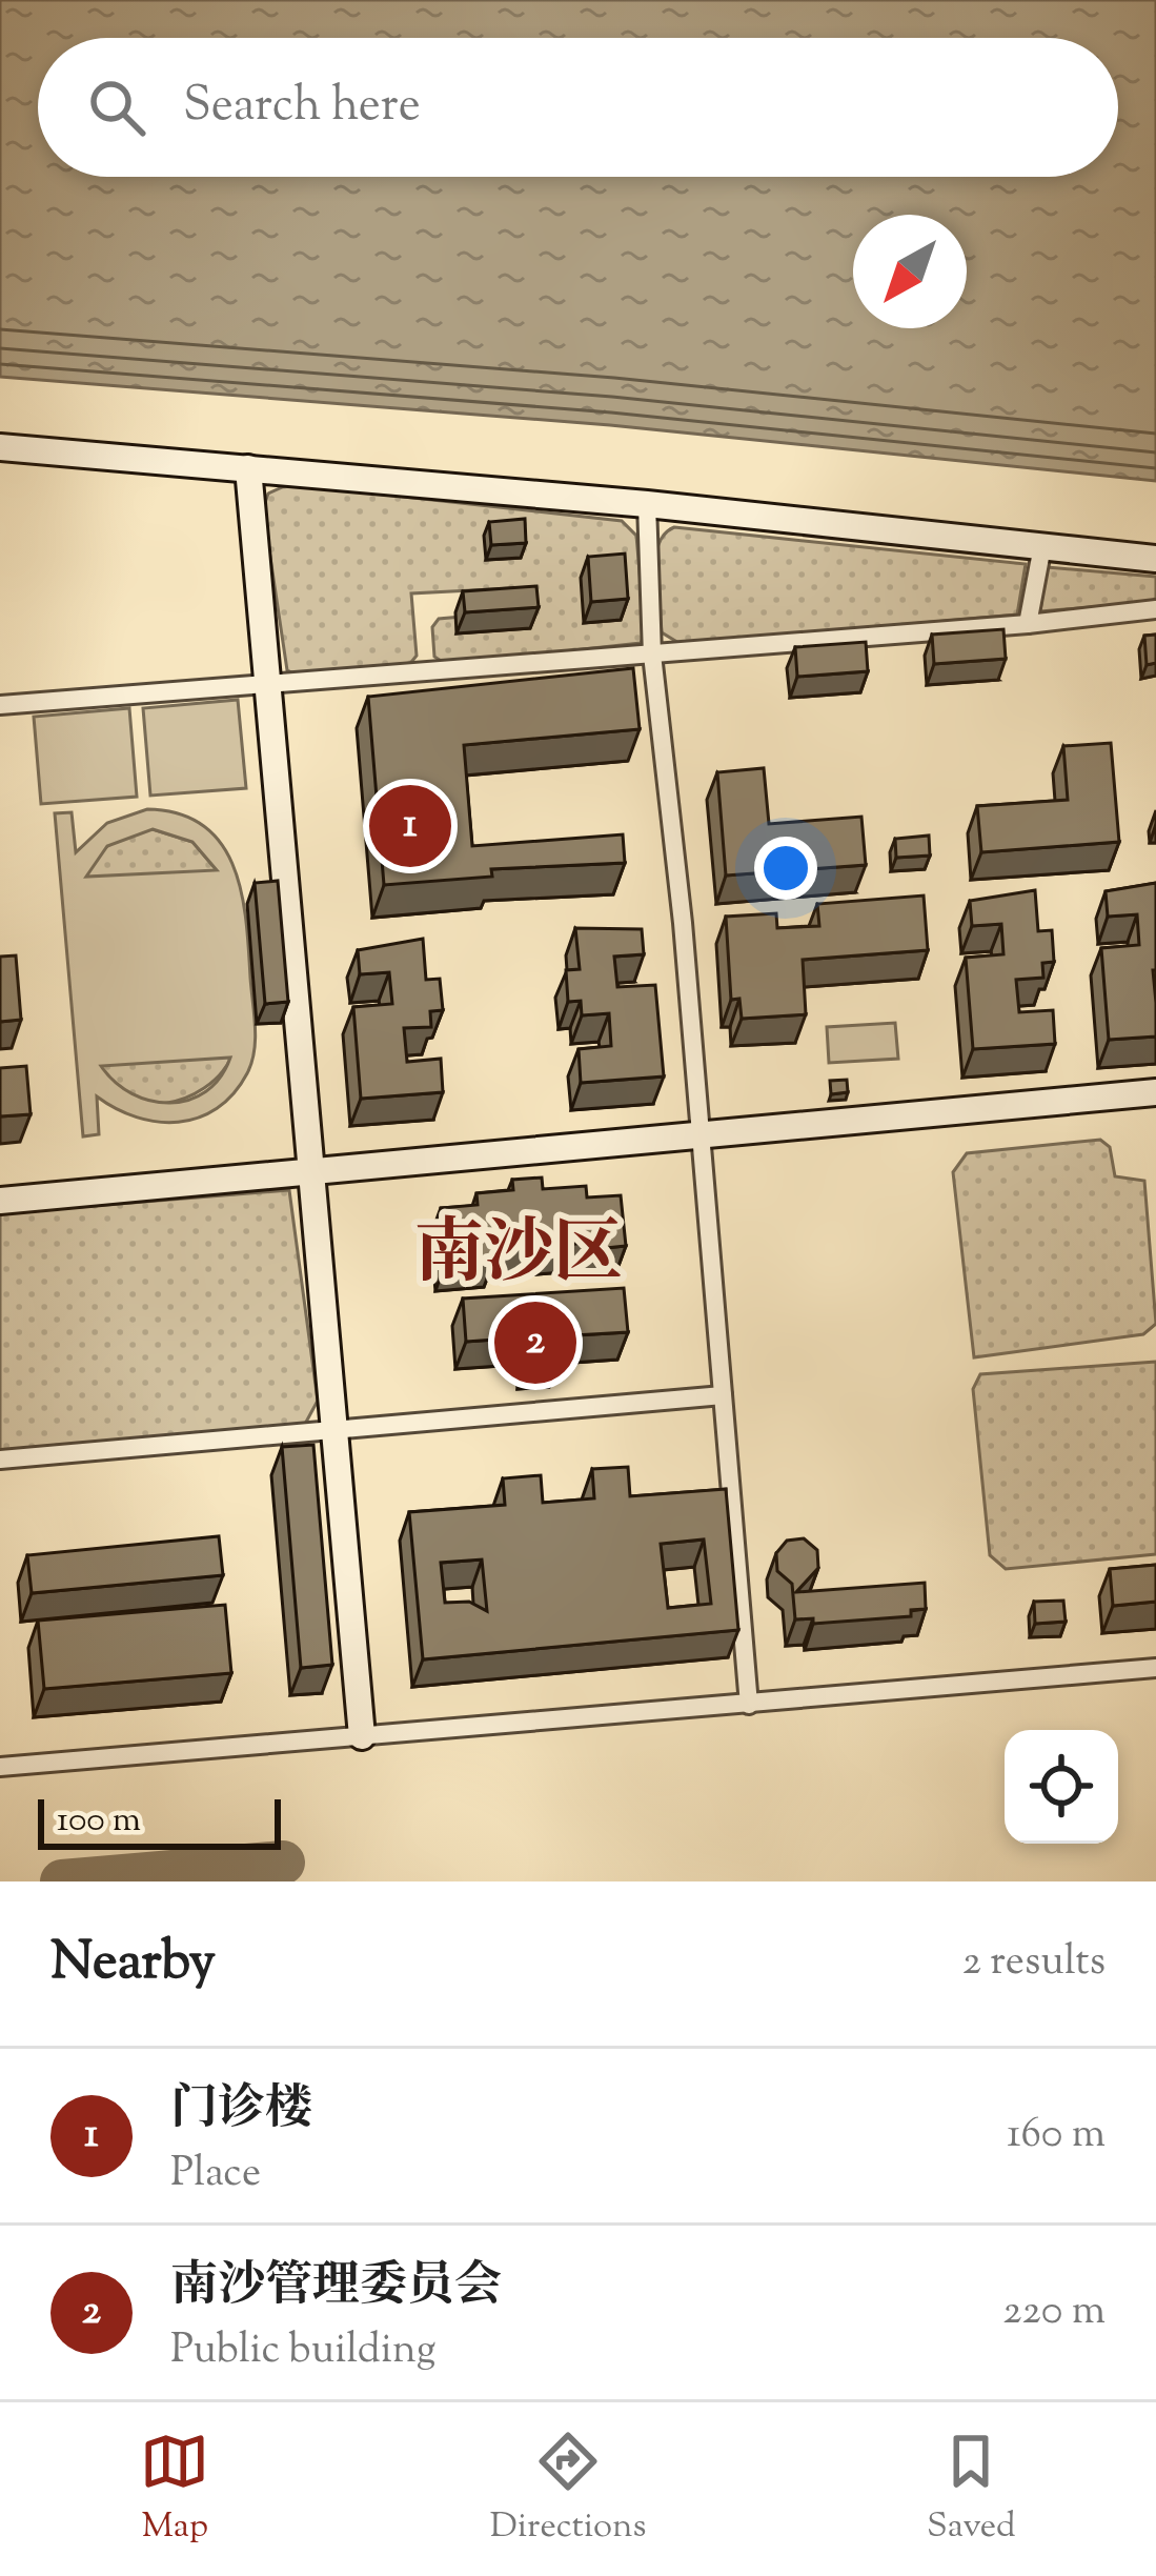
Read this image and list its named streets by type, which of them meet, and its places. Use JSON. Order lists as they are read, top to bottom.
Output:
{
  "districts": ["南沙区"],
  "scale_bar": "100 m",
  "north": "bottom left",
  "page": {
    "search": "Search here",
    "pins": ["1", "2"],
    "scale": "100 m",
    "heading": ["Nearby", "2 results"],
    "list": [
      {
        "mark": "1",
        "name": "门诊楼",
        "note": "Place",
        "value": "160 m"
      },
      {
        "mark": "2",
        "name": "南沙管理委员会",
        "note": "Public building",
        "value": "220 m"
      }
    ],
    "nav": ["Map", "Directions", "Saved"]
  }
}
